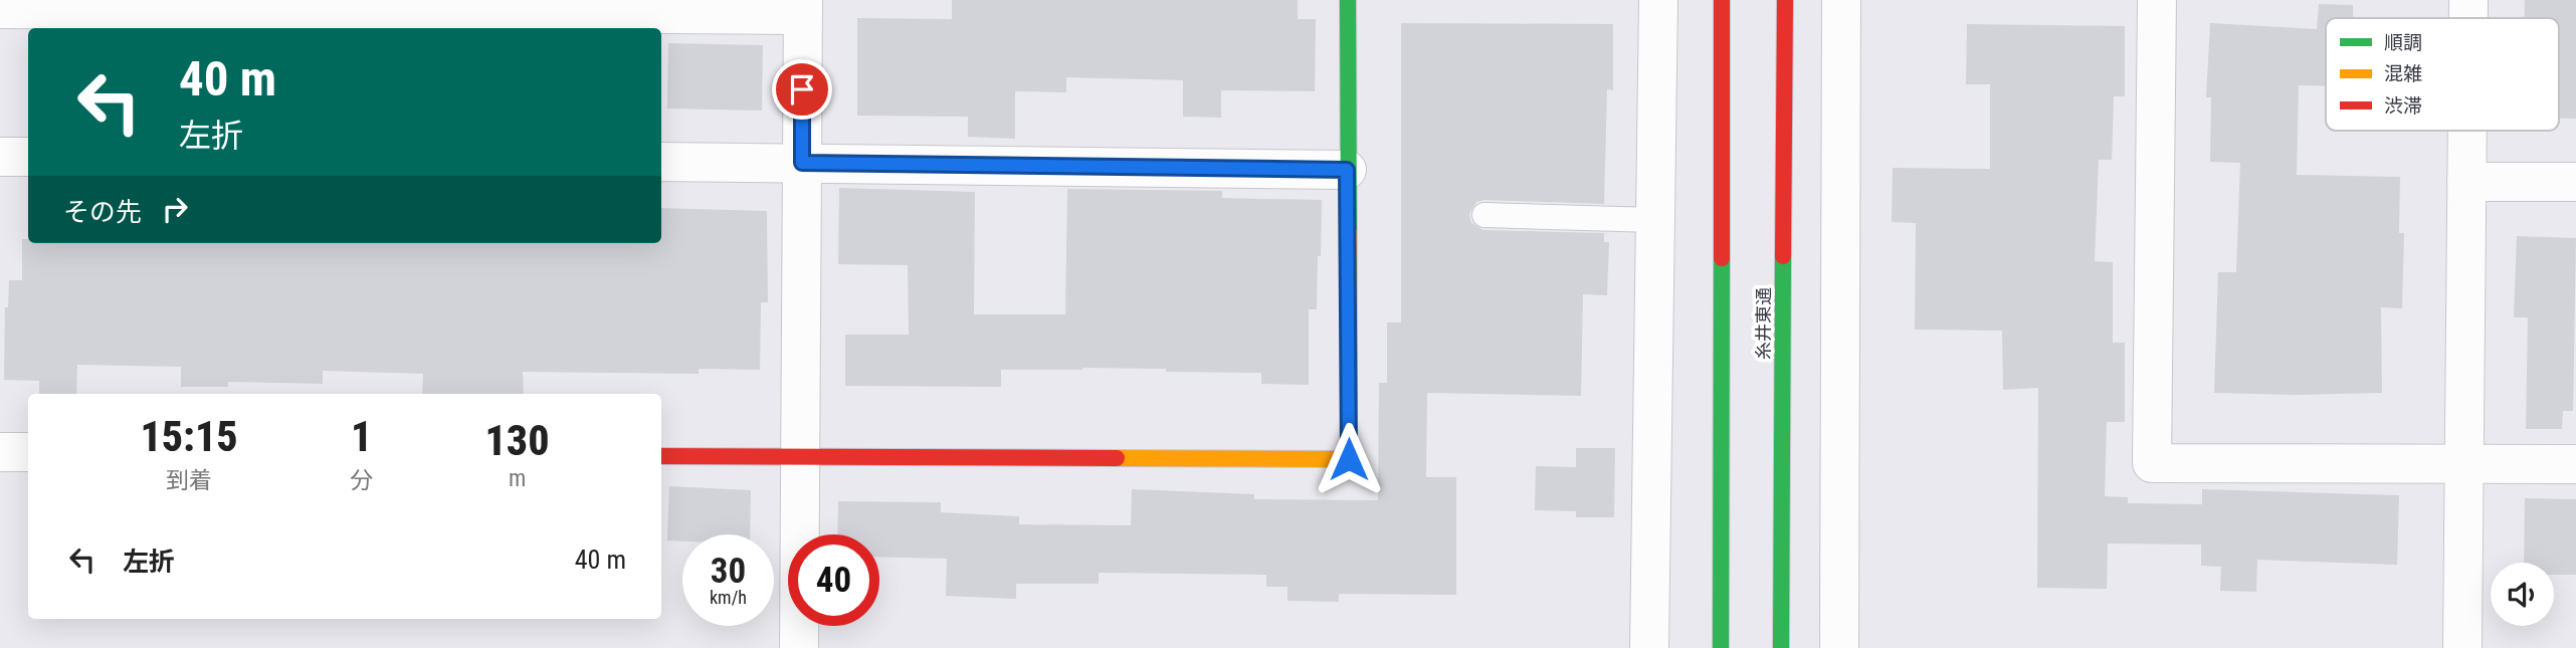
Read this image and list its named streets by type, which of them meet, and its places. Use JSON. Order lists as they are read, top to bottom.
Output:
{
  "streets": {
    "street": ["糸井東通"]
  },
  "legend": ["順調", "混雑", "渋滞"],
  "page": {
    "turn": ["40 m", "左折"],
    "then": "その先",
    "eta": [
      "15:15",
      "到着",
      "1",
      "分",
      "130",
      "m"
    ],
    "list": [
      {
        "name": "左折",
        "value": "40 m"
      }
    ],
    "speed": "30 km/h",
    "limit": "40"
  }
}
